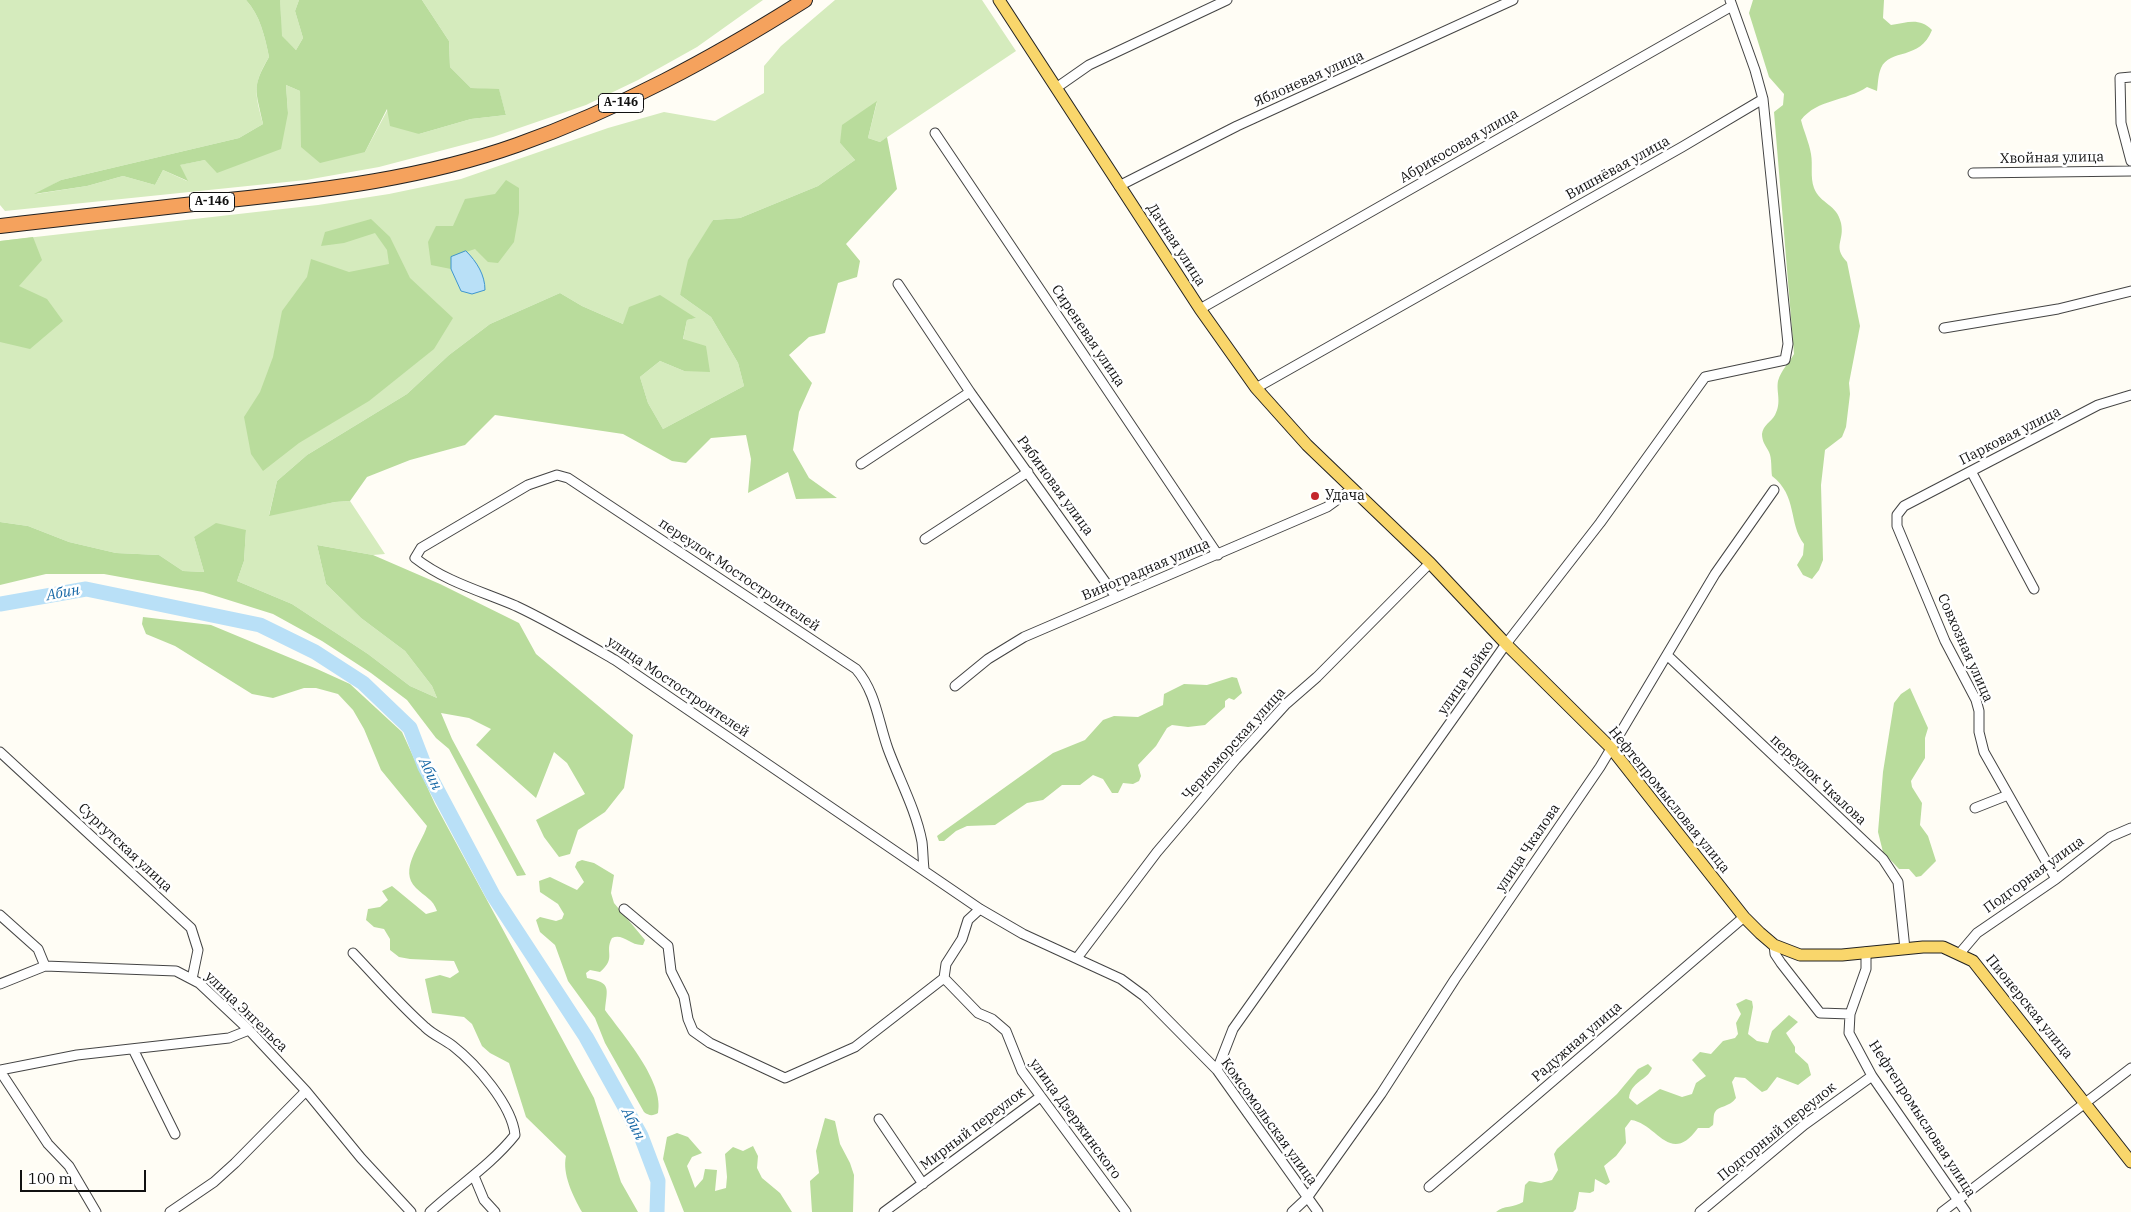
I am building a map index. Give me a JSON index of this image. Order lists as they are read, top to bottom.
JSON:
{
  "streets": {
    "highway": ["А-146"],
    "main road": ["Дачная улица", "Нефтепромысловая улица", "Пионерская улица"],
    "street": [
      "Яблоневая улица",
      "Абрикосовая улица",
      "Хвойная улица",
      "Вишнёвая улица",
      "Сиреневая улица",
      "Парковая улица",
      "Рябиновая улица",
      "Виноградная улица",
      "переулок Мостостроителей",
      "Совхозная улица",
      "улица Бойко",
      "улица Мостостроителей",
      "Черноморская улица",
      "переулок Чкалова",
      "Сургутская улица",
      "улица Чкалова",
      "Подгорная улица",
      "улица Энгельса",
      "Радужная улица",
      "улица Дзержинского",
      "Комсомольская улица",
      "Мирный переулок",
      "Подгорный переулок"
    ]
  },
  "crossings": [
    ["Яблоневая улица", "Дачная улица"],
    ["Абрикосовая улица", "Вишнёвая улица"],
    ["Абрикосовая улица", "Дачная улица"],
    ["Абрикосовая улица", "улица Бойко"],
    ["Вишнёвая улица", "Дачная улица"],
    ["Вишнёвая улица", "улица Бойко"],
    ["Дачная улица", "Виноградная улица"],
    ["Дачная улица", "Нефтепромысловая улица"],
    ["Сиреневая улица", "Виноградная улица"],
    ["Парковая улица", "Совхозная улица"],
    ["Рябиновая улица", "Виноградная улица"],
    ["Виноградная улица", "Нефтепромысловая улица"],
    ["переулок Мостостроителей", "улица Мостостроителей"],
    ["переулок Мостостроителей", "Комсомольская улица"],
    ["Совхозная улица", "Подгорная улица"],
    ["улица Бойко", "Нефтепромысловая улица"],
    ["улица Бойко", "Комсомольская улица"],
    ["улица Мостостроителей", "Комсомольская улица"],
    ["Черноморская улица", "Нефтепромысловая улица"],
    ["Черноморская улица", "Комсомольская улица"],
    ["переулок Чкалова", "улица Чкалова"],
    ["переулок Чкалова", "Пионерская улица"],
    ["Нефтепромысловая улица", "улица Чкалова"],
    ["Нефтепромысловая улица", "Пионерская улица"],
    ["Нефтепромысловая улица", "Радужная улица"],
    ["Нефтепромысловая улица", "Подгорный переулок"],
    ["Сургутская улица", "улица Энгельса"],
    ["улица Чкалова", "Комсомольская улица"],
    ["Подгорная улица", "Пионерская улица"],
    ["улица Дзержинского", "Мирный переулок"]
  ],
  "water": ["Абин"],
  "places": ["Удача"],
  "scale_bar": "100 m"
}
